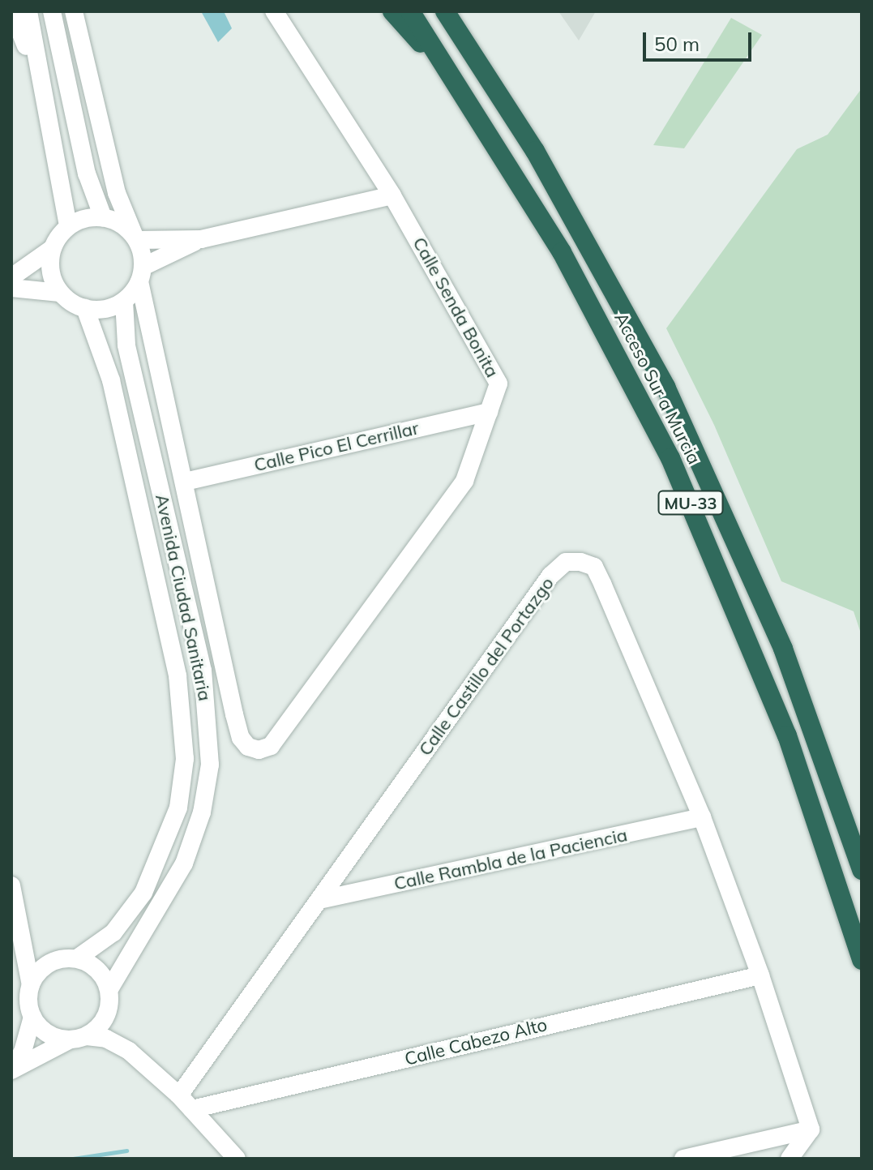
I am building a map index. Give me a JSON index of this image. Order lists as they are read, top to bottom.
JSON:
{
  "streets": {
    "highway": ["Acceso Sur a Murcia", "MU-33"],
    "street": [
      "Calle Senda Bonita",
      "Calle Pico El Cerrillar",
      "Avenida Ciudad Sanitaria",
      "Calle Castillo del Portazgo",
      "Calle Rambla de la Paciencia",
      "Calle Cabezo Alto"
    ]
  },
  "crossings": [
    ["Calle Senda Bonita", "Calle Pico El Cerrillar"],
    ["Calle Castillo del Portazgo", "Calle Rambla de la Paciencia"],
    ["Calle Castillo del Portazgo", "Calle Cabezo Alto"]
  ],
  "scale_bar": "50 m"
}
